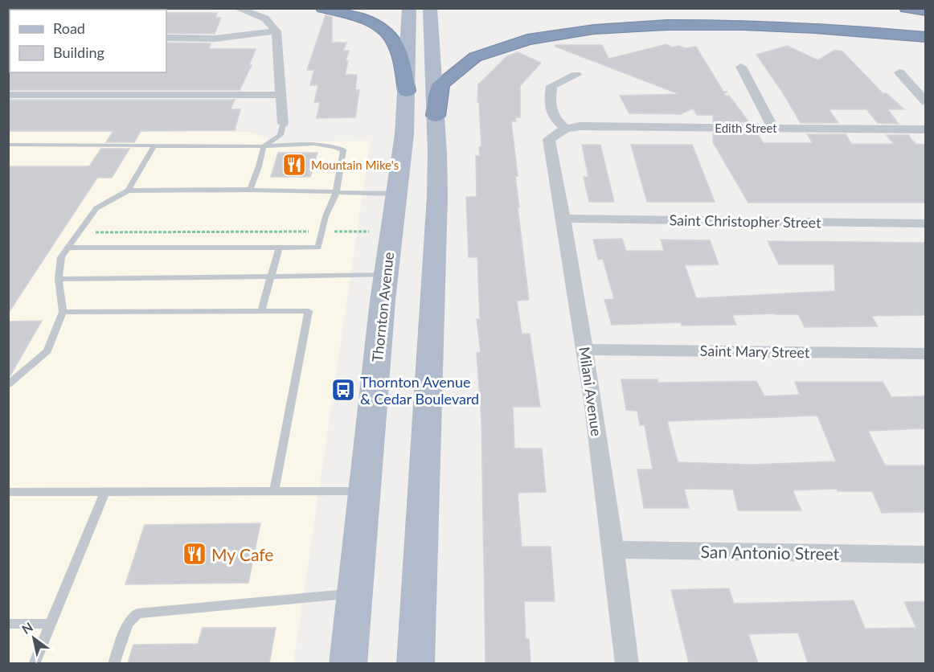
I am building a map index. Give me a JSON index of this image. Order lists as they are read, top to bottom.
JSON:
{
  "streets": {
    "main road": ["Thornton Avenue"],
    "street": [
      "Edith Street",
      "Saint Christopher Street",
      "Saint Mary Street",
      "Milani Avenue",
      "San Antonio Street"
    ]
  },
  "crossings": [
    ["Edith Street", "Milani Avenue"],
    ["Saint Christopher Street", "Milani Avenue"],
    ["Saint Mary Street", "Milani Avenue"],
    ["Milani Avenue", "San Antonio Street"]
  ],
  "places": {
    "restaurant": ["Mountain Mike's", "My Cafe"],
    "bus stop": ["Thornton Avenue & Cedar Boulevard"]
  },
  "legend": ["Road", "Building"],
  "north": "top left"
}
